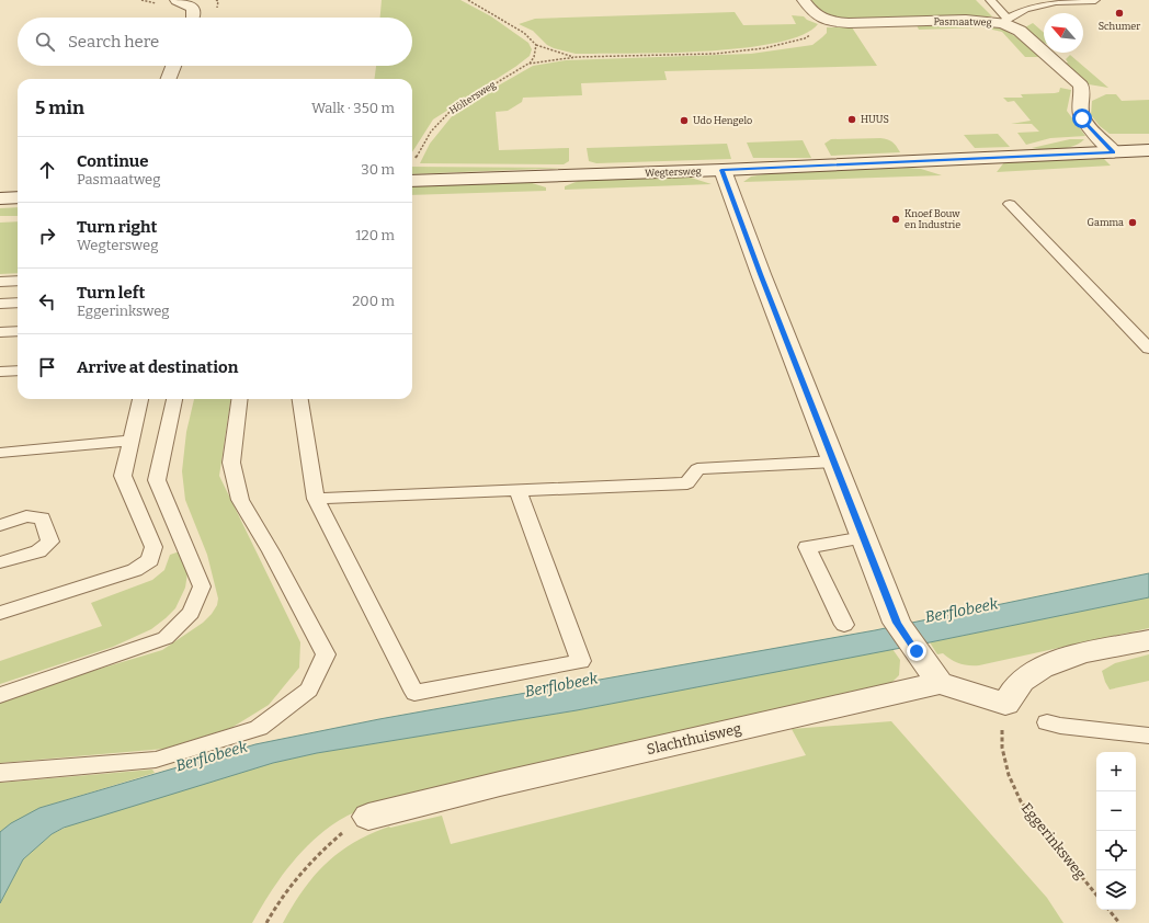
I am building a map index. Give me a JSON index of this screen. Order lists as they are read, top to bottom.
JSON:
{
  "streets": {
    "street": ["Pasmaatweg", "Wegtersweg", "Slachthuisweg"],
    "path": ["Höltersweg", "Eggerinksweg"]
  },
  "crossings": [
    ["Pasmaatweg", "Wegtersweg"]
  ],
  "water": ["Berflobeek"],
  "places": [
    "Schumer",
    "HUUS",
    "Udo Hengelo",
    "Knoef Bouw en Industrie",
    "Gamma"
  ],
  "north": "top left",
  "page": {
    "search": "Search here",
    "heading": ["5 min", "Walk · 350 m"],
    "list": [
      ["Continue", "Pasmaatweg", "30 m"],
      ["Turn right", "Wegtersweg", "120 m"],
      ["Turn left", "Eggerinksweg", "200 m"],
      "Arrive at destination"
    ],
    "map_buttons": ["+", "−"]
  }
}
